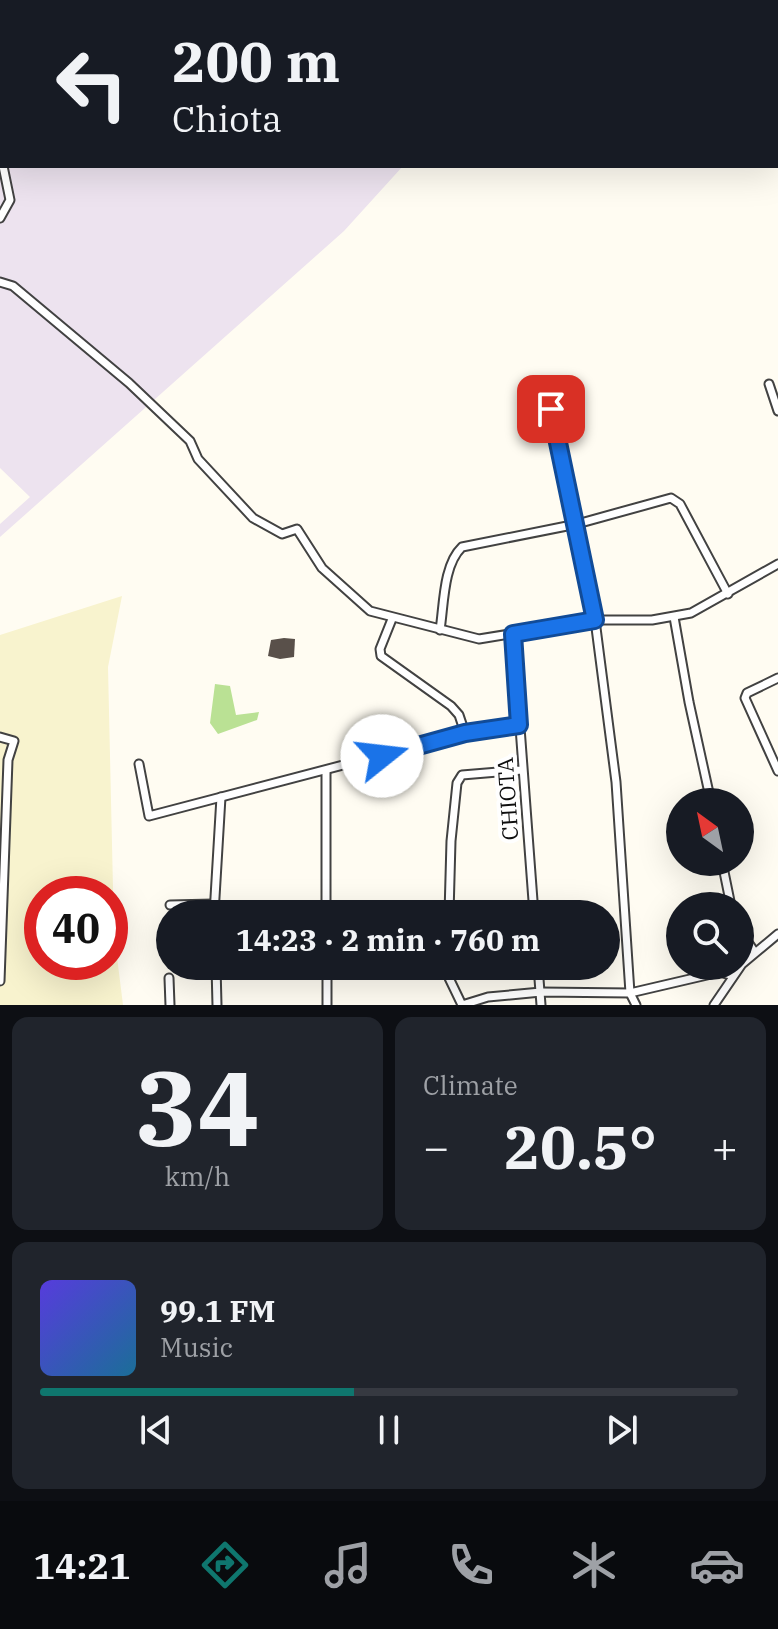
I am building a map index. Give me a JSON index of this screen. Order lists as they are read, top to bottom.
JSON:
{
  "streets": {
    "street": ["CHIOTA"]
  },
  "north": "top left",
  "page": {
    "turn": ["200 m", "Chiota"],
    "limit": "40",
    "trip": "14:23 · 2 min · 760 m",
    "tile": [
      ["34", "km/h"],
      "Climate"
    ],
    "heat": ["−", "20.5°", "+"],
    "song": ["99.1 FM", "Music"],
    "tabs": "14:21"
  }
}
